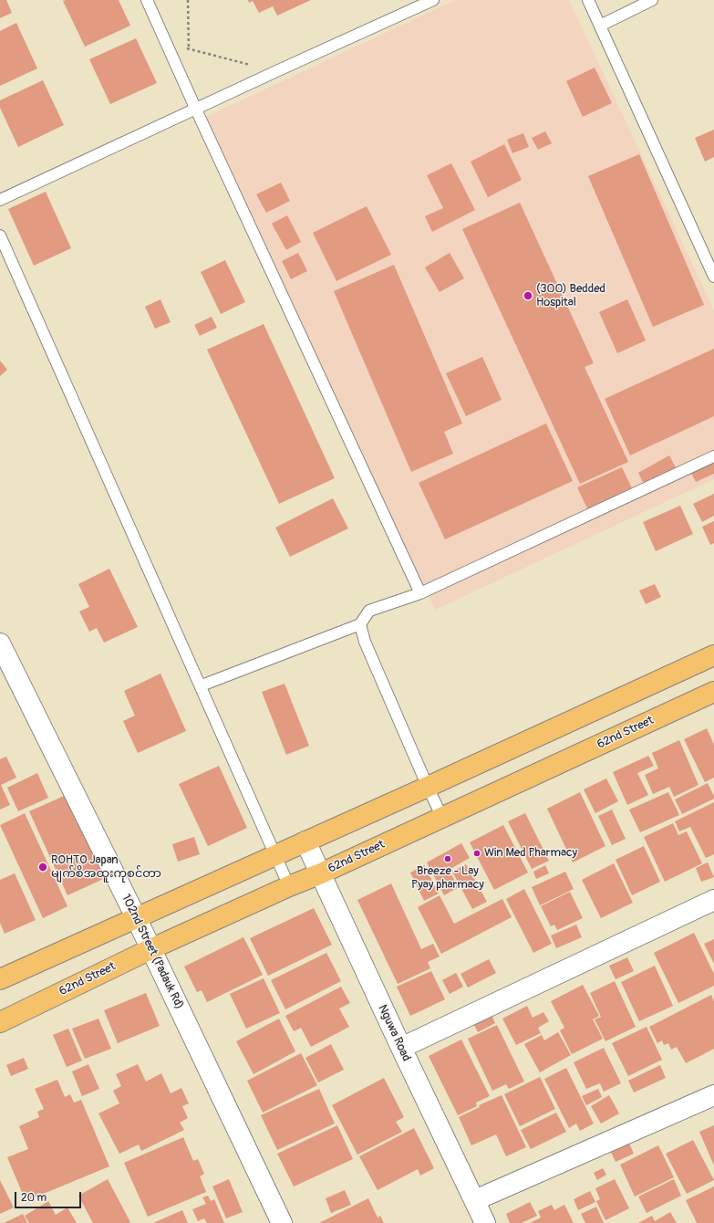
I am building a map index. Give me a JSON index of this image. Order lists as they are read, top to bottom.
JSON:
{
  "streets": {
    "main road": ["62nd Street"],
    "street": ["102nd Street (Padauk Rd)", "Nguwa Road"]
  },
  "crossings": [
    ["62nd Street", "102nd Street (Padauk Rd)"],
    ["62nd Street", "Nguwa Road"]
  ],
  "places": [
    "(300) Bedded Hospital",
    "Win Med Pharmacy",
    "Breeze - Lay Pyay pharmacy",
    "ROHTO Japan မျက်စိအထူးကုစင်တာ"
  ],
  "scale_bar": "20 m"
}
